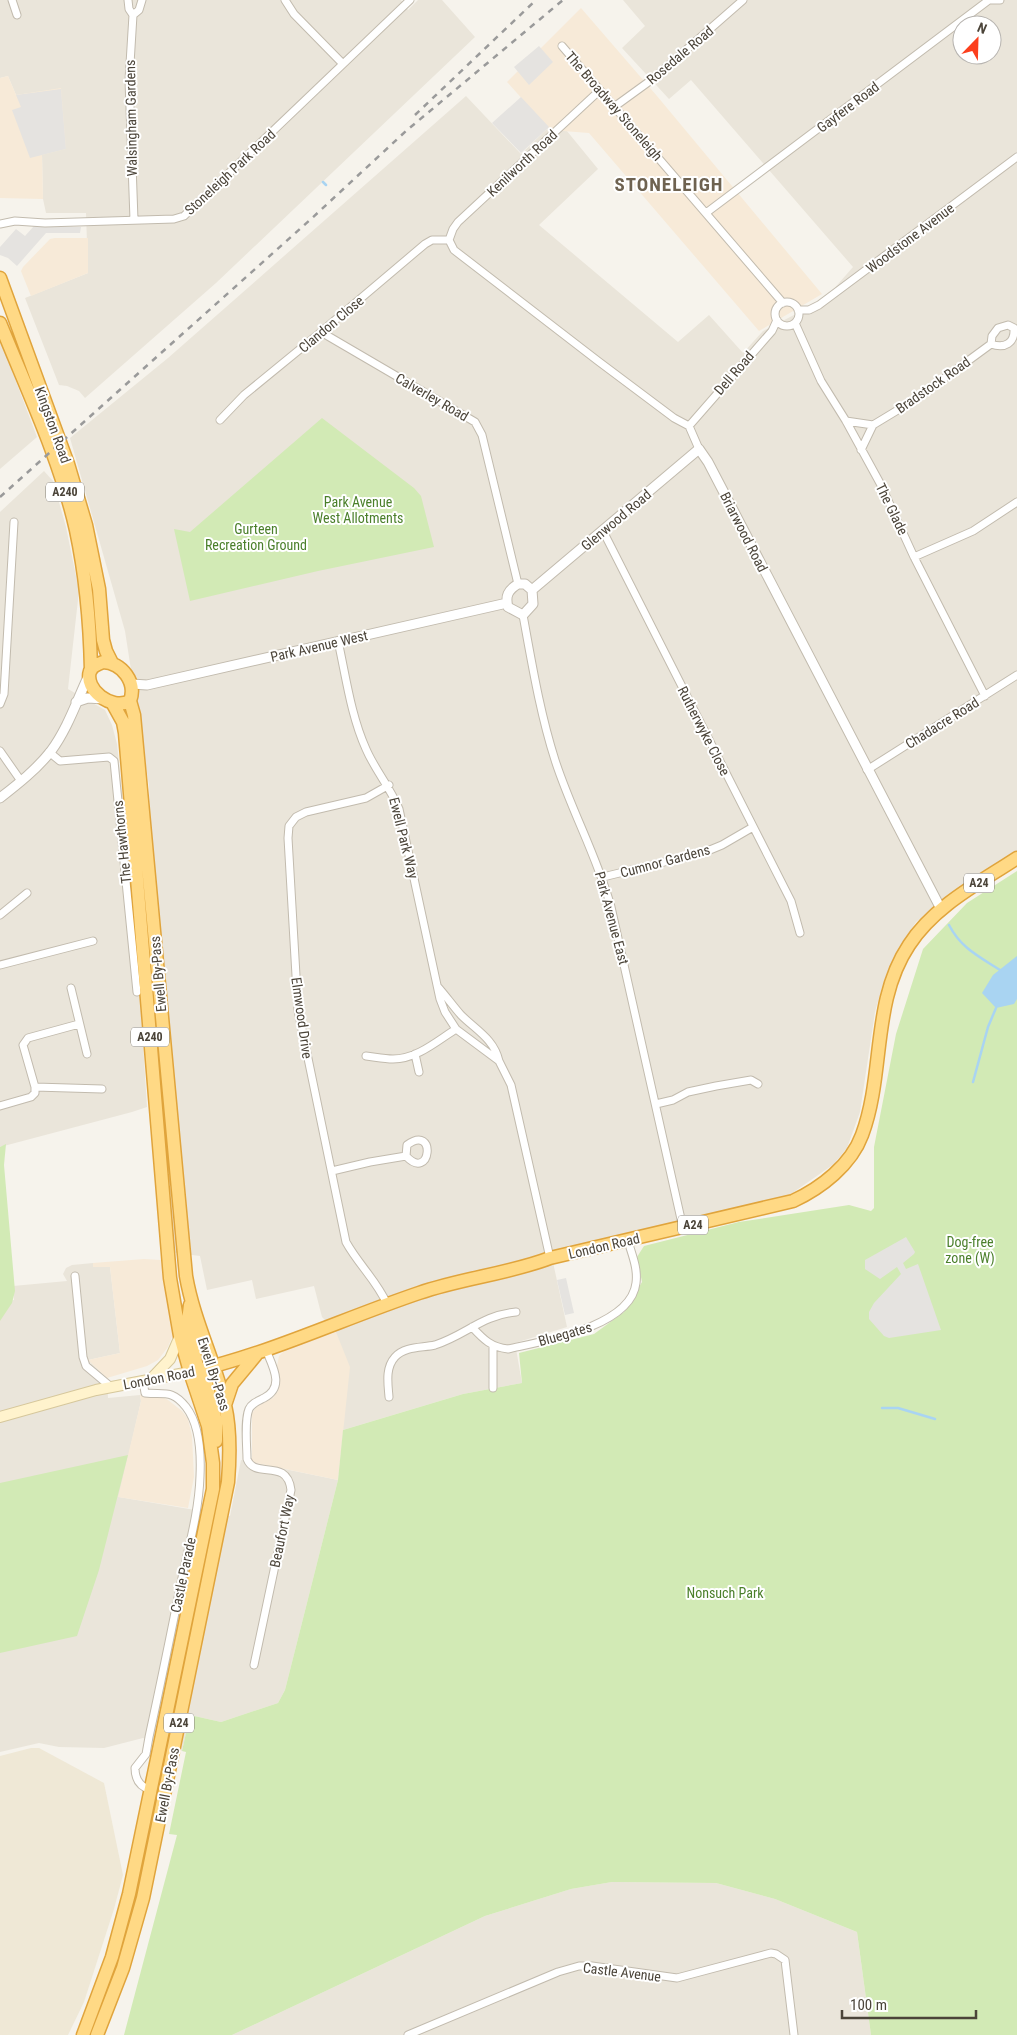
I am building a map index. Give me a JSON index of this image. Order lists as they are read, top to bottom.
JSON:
{
  "streets": {
    "highway": [
      "Kingston Road",
      "A240",
      "A24",
      "Ewell By-Pass",
      "London Road"
    ],
    "street": [
      "Rosedale Road",
      "The Broadway Stoneleigh",
      "Gayfere Road",
      "Walsingham Gardens",
      "Kenilworth Road",
      "Stoneleigh Park Road",
      "Woodstone Avenue",
      "Clandon Close",
      "Dell Road",
      "Bradstock Road",
      "Calverley Road",
      "The Glade",
      "Glenwood Road",
      "Briarwood Road",
      "Park Avenue West",
      "Chadacre Road",
      "Rutherwyke Close",
      "Ewell Park Way",
      "The Hawthorns",
      "Cumnor Gardens",
      "Park Avenue East",
      "Elmwood Drive",
      "Bluegates",
      "Beaufort Way",
      "Castle Parade",
      "Castle Avenue"
    ]
  },
  "crossings": [
    ["Rosedale Road", "The Broadway Stoneleigh"],
    ["The Broadway Stoneleigh", "Gayfere Road"],
    ["The Broadway Stoneleigh", "Kenilworth Road"],
    ["The Broadway Stoneleigh", "Woodstone Avenue"],
    ["The Broadway Stoneleigh", "Dell Road"],
    ["The Broadway Stoneleigh", "The Glade"],
    ["Walsingham Gardens", "Stoneleigh Park Road"],
    ["Kenilworth Road", "Clandon Close"],
    ["Woodstone Avenue", "Dell Road"],
    ["Woodstone Avenue", "The Glade"],
    ["Clandon Close", "Calverley Road"],
    ["Dell Road", "The Glade"],
    ["Dell Road", "Briarwood Road"],
    ["Calverley Road", "Glenwood Road"],
    ["Calverley Road", "Park Avenue West"],
    ["Calverley Road", "Park Avenue East"],
    ["Kingston Road", "Park Avenue West"],
    ["Kingston Road", "The Hawthorns"],
    ["Kingston Road", "Ewell By-Pass"],
    ["The Glade", "Chadacre Road"],
    ["Glenwood Road", "Briarwood Road"],
    ["Glenwood Road", "Park Avenue West"],
    ["Glenwood Road", "Rutherwyke Close"],
    ["Glenwood Road", "Park Avenue East"],
    ["Briarwood Road", "Chadacre Road"],
    ["Briarwood Road", "London Road"],
    ["Park Avenue West", "Ewell Park Way"],
    ["Park Avenue West", "Park Avenue East"],
    ["Park Avenue West", "Ewell By-Pass"],
    ["Rutherwyke Close", "Cumnor Gardens"],
    ["Ewell Park Way", "Elmwood Drive"],
    ["Ewell Park Way", "London Road"],
    ["Cumnor Gardens", "Park Avenue East"],
    ["Park Avenue East", "London Road"],
    ["Ewell By-Pass", "London Road"],
    ["Ewell By-Pass", "Castle Parade"],
    ["Elmwood Drive", "London Road"],
    ["London Road", "Bluegates"],
    ["London Road", "Beaufort Way"],
    ["London Road", "Castle Parade"]
  ],
  "districts": ["STONELEIGH"],
  "parks": [
    "Park Avenue West Allotments",
    "Gurteen Recreation Ground",
    "Dog-free zone (W)",
    "Nonsuch Park"
  ],
  "scale_bar": "100 m",
  "north": "top right"
}
